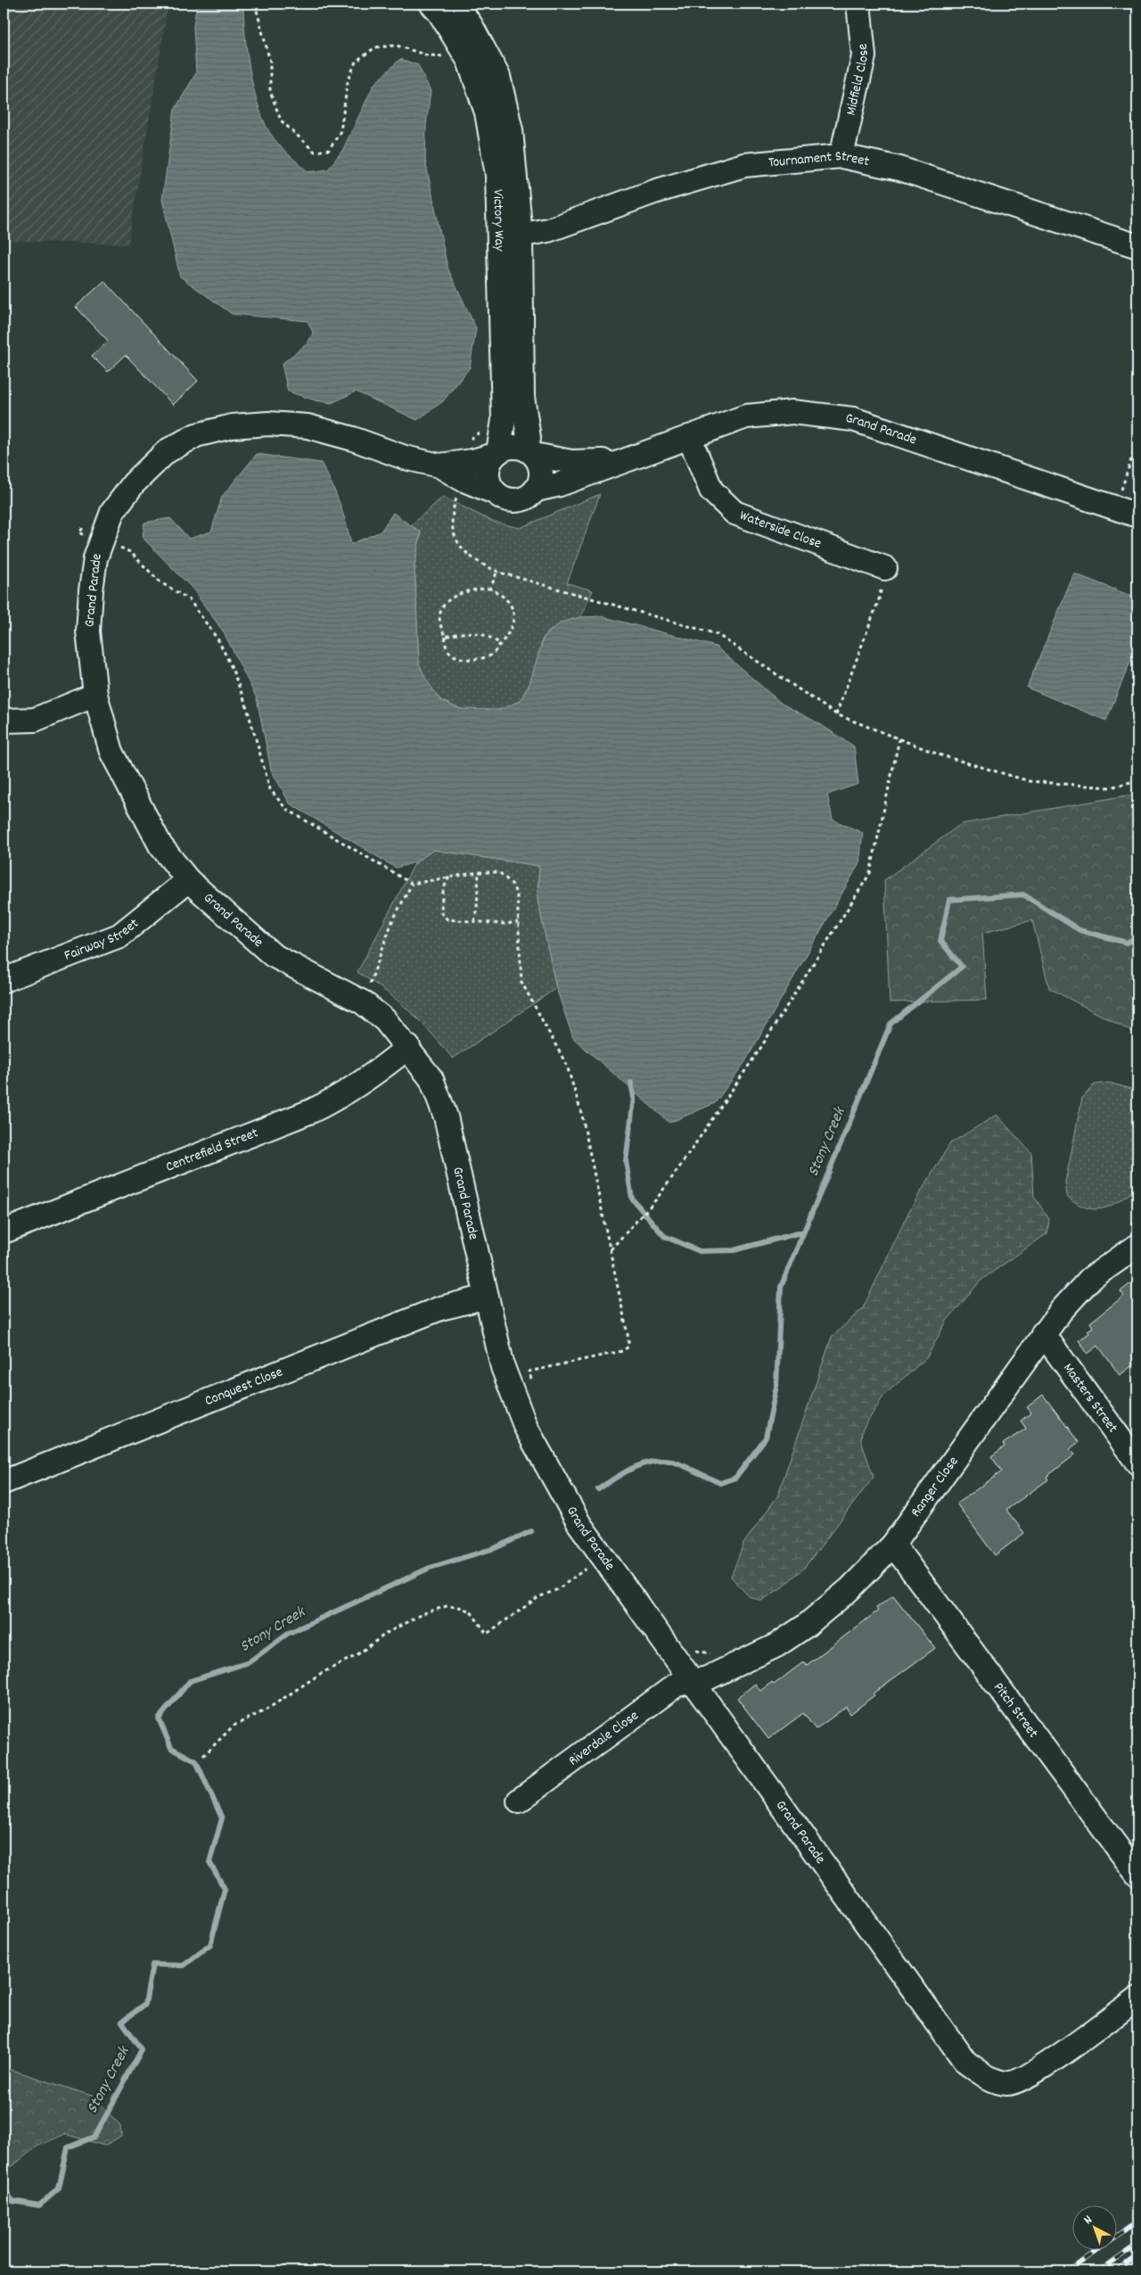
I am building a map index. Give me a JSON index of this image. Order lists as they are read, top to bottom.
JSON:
{
  "streets": {
    "street": [
      "Midfield Close",
      "Tournament Street",
      "Victory Way",
      "Grand Parade",
      "Waterside Close",
      "Fairway Street",
      "Centrefield Street",
      "Conquest Close",
      "Masters Street",
      "Ranger Close",
      "Pitch Street",
      "Riverdale Close"
    ]
  },
  "crossings": [
    ["Midfield Close", "Tournament Street"],
    ["Tournament Street", "Victory Way"],
    ["Victory Way", "Grand Parade"],
    ["Grand Parade", "Waterside Close"],
    ["Grand Parade", "Fairway Street"],
    ["Grand Parade", "Centrefield Street"],
    ["Grand Parade", "Conquest Close"],
    ["Grand Parade", "Ranger Close"],
    ["Grand Parade", "Riverdale Close"],
    ["Masters Street", "Ranger Close"],
    ["Ranger Close", "Pitch Street"],
    ["Ranger Close", "Riverdale Close"]
  ],
  "water": ["Stony Creek"],
  "north": "top left"
}
